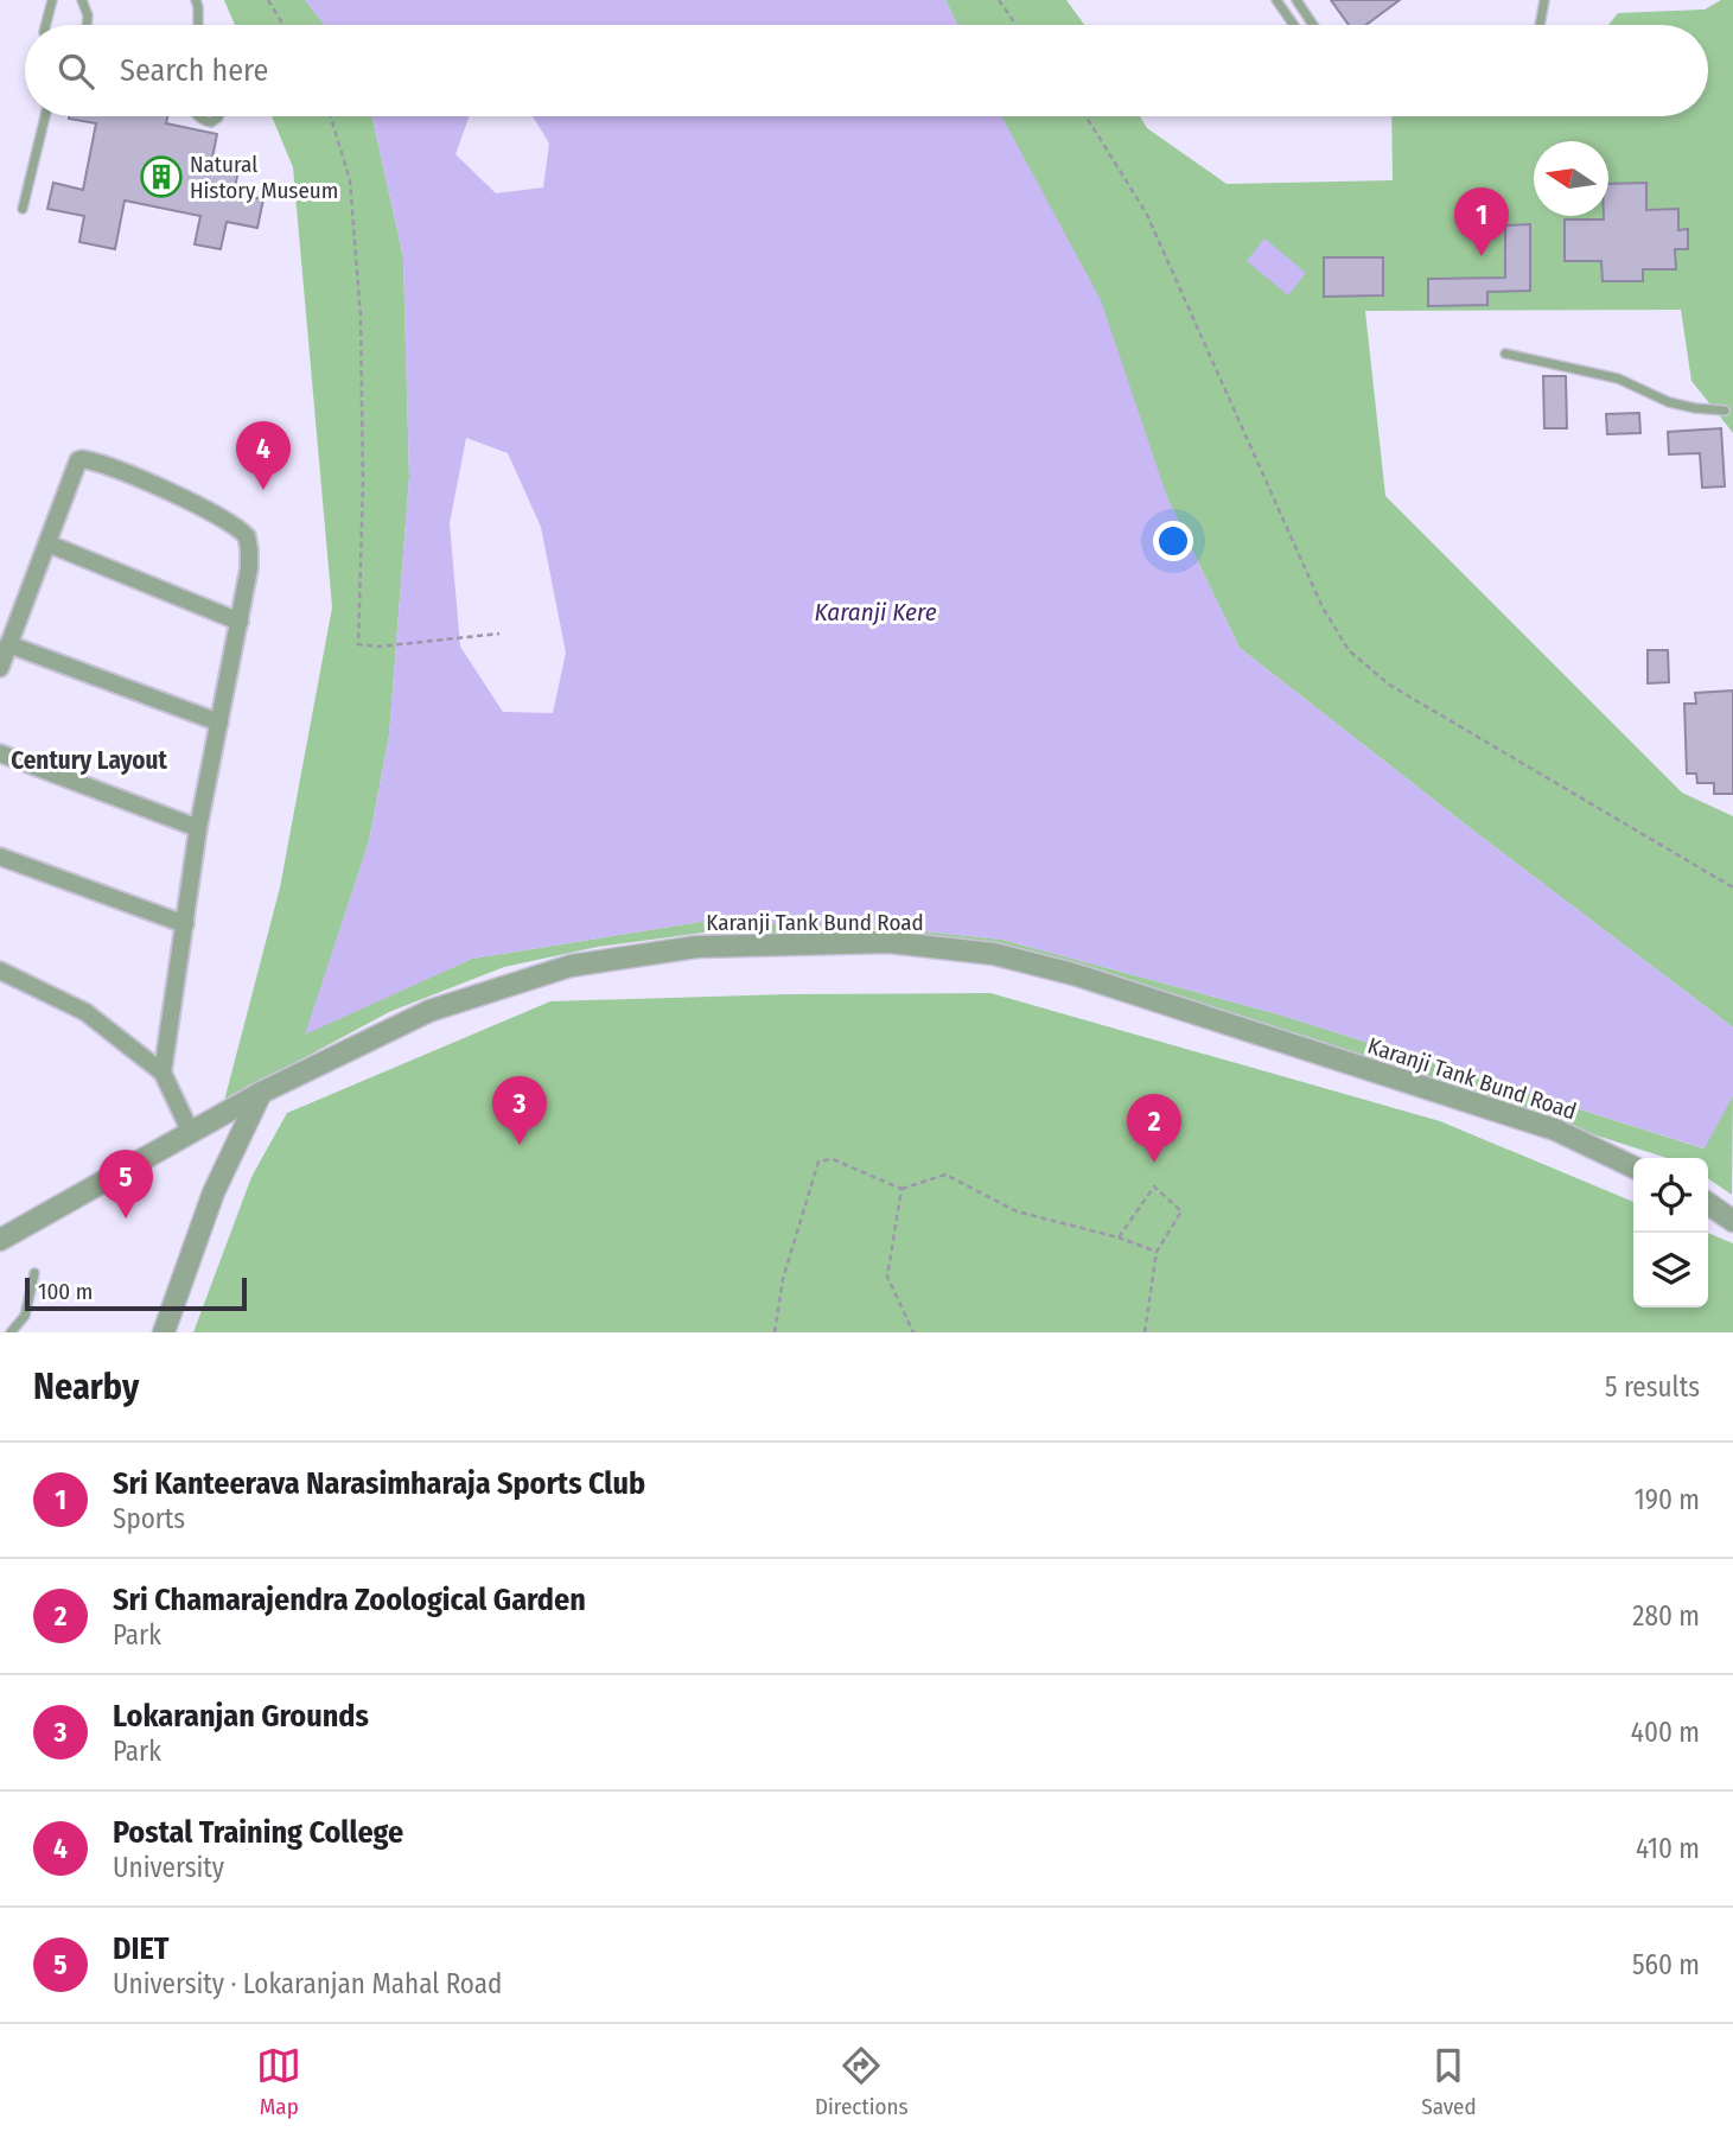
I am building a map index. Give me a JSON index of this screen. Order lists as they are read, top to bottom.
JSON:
{
  "streets": {
    "street": ["Karanji Tank Bund Road"]
  },
  "districts": ["Century Layout"],
  "water": ["Karanji Kere"],
  "places": {
    "building": ["Natural History Museum"]
  },
  "scale_bar": "100 m",
  "north": "left",
  "page": {
    "search": "Search here",
    "pins": [
      "1",
      "4",
      "3",
      "2",
      "5"
    ],
    "scale": "100 m",
    "heading": ["Nearby", "5 results"],
    "list": [
      {
        "mark": "1",
        "name": "Sri Kanteerava Narasimharaja Sports Club",
        "note": "Sports",
        "value": "190 m"
      },
      {
        "mark": "2",
        "name": "Sri Chamarajendra Zoological Garden",
        "note": "Park",
        "value": "280 m"
      },
      {
        "mark": "3",
        "name": "Lokaranjan Grounds",
        "note": "Park",
        "value": "400 m"
      },
      {
        "mark": "4",
        "name": "Postal Training College",
        "note": "University",
        "value": "410 m"
      },
      {
        "mark": "5",
        "name": "DIET",
        "note": "University · Lokaranjan Mahal Road",
        "value": "560 m"
      }
    ],
    "nav": ["Map", "Directions", "Saved"]
  }
}
